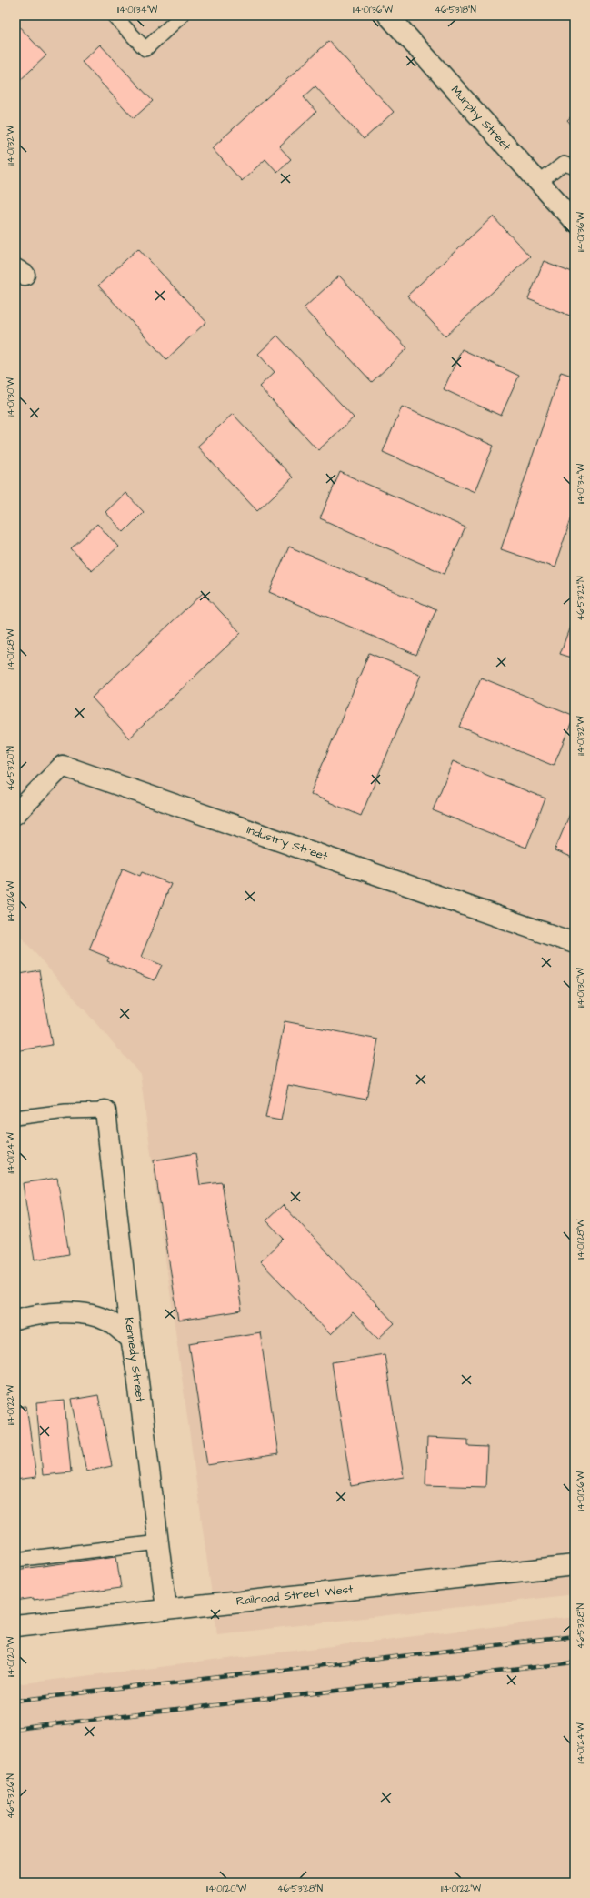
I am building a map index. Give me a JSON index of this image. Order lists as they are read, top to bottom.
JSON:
{
  "streets": {
    "street": [
      "Murphy Street",
      "Industry Street",
      "Kennedy Street",
      "Railroad Street West"
    ]
  },
  "crossings": [
    ["Kennedy Street", "Railroad Street West"]
  ],
  "coordinates": [
    "114°01'34\"W",
    "114°01'36\"W",
    "46°53'18\"N",
    "114°01'32\"W",
    "114°01'30\"W",
    "46°53'22\"N",
    "114°01'28\"W",
    "46°53'20\"N",
    "114°01'26\"W",
    "114°01'24\"W",
    "114°01'22\"W",
    "46°53'28\"N",
    "114°01'20\"W",
    "46°53'26\"N"
  ]
}
